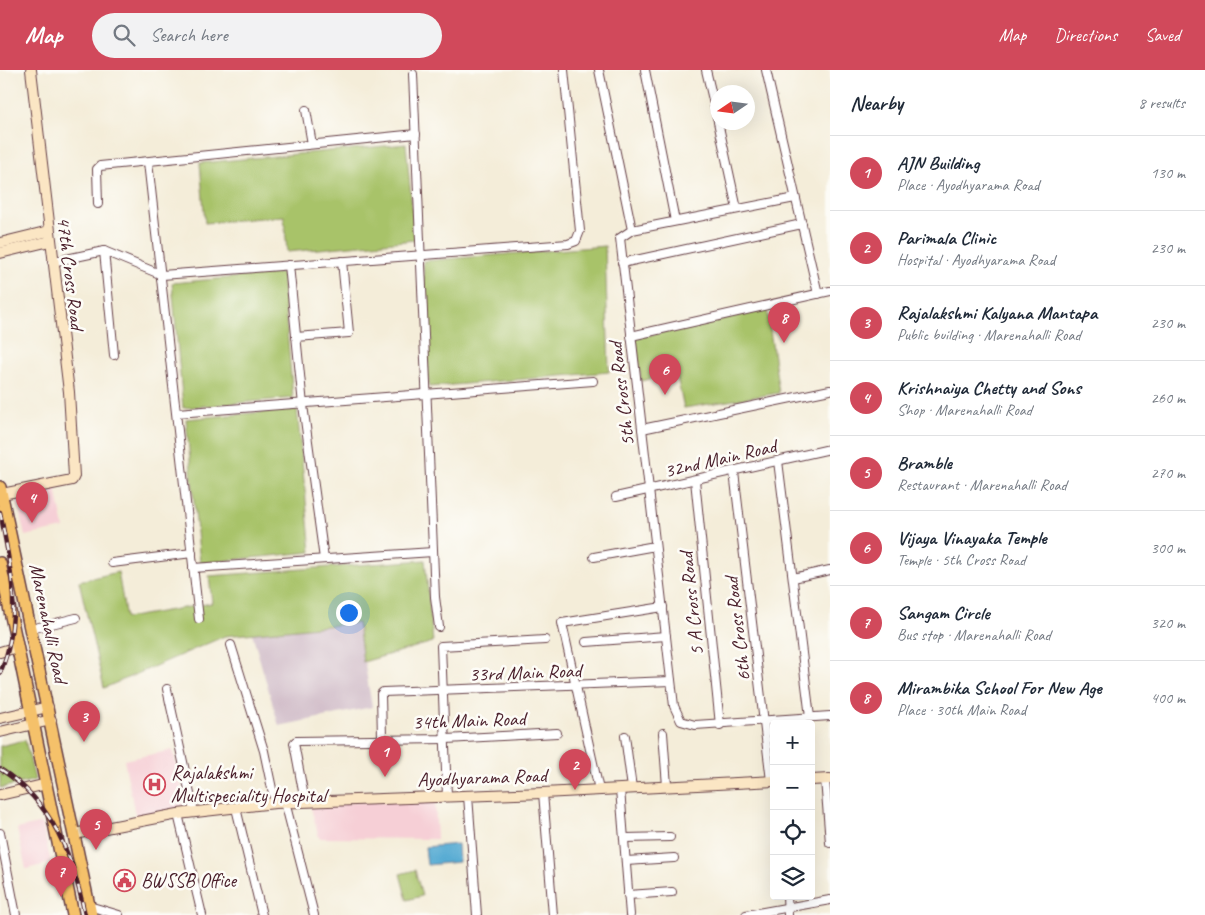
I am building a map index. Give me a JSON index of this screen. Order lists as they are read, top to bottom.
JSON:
{
  "streets": {
    "main road": ["Marenahalli Road"],
    "street": [
      "47th Cross Road",
      "5th Cross Road",
      "32nd Main Road",
      "5 A Cross Road",
      "6th Cross Road",
      "33rd Main Road",
      "34th Main Road",
      "Ayodhyarama Road"
    ]
  },
  "crossings": [
    ["47th Cross Road", "Marenahalli Road"],
    ["5th Cross Road", "32nd Main Road"],
    ["5th Cross Road", "5 A Cross Road"],
    ["5th Cross Road", "33rd Main Road"],
    ["32nd Main Road", "5 A Cross Road"],
    ["32nd Main Road", "6th Cross Road"],
    ["Marenahalli Road", "Ayodhyarama Road"],
    ["33rd Main Road", "34th Main Road"],
    ["34th Main Road", "Ayodhyarama Road"]
  ],
  "places": {
    "hospital": ["Rajalakshmi Multispeciality Hospital"],
    "public building": ["BWSSB Office"]
  },
  "north": "left",
  "page": {
    "header": "Map",
    "search": "Search here",
    "nav": ["Map", "Directions", "Saved"],
    "heading": ["Nearby", "8 results"],
    "list": [
      {
        "mark": "1",
        "name": "AJN Building",
        "note": "Place · Ayodhyarama Road",
        "value": "130 m"
      },
      {
        "mark": "2",
        "name": "Parimala Clinic",
        "note": "Hospital · Ayodhyarama Road",
        "value": "230 m"
      },
      {
        "mark": "3",
        "name": "Rajalakshmi Kalyana Mantapa",
        "note": "Public building · Marenahalli Road",
        "value": "230 m"
      },
      {
        "mark": "4",
        "name": "Krishnaiya Chetty and Sons",
        "note": "Shop · Marenahalli Road",
        "value": "260 m"
      },
      {
        "mark": "5",
        "name": "Bramble",
        "note": "Restaurant · Marenahalli Road",
        "value": "270 m"
      },
      {
        "mark": "6",
        "name": "Vijaya Vinayaka Temple",
        "note": "Temple · 5th Cross Road",
        "value": "300 m"
      },
      {
        "mark": "7",
        "name": "Sangam Circle",
        "note": "Bus stop · Marenahalli Road",
        "value": "320 m"
      },
      {
        "mark": "8",
        "name": "Mirambika School For New Age",
        "note": "Place · 30th Main Road",
        "value": "400 m"
      }
    ],
    "pins": [
      "8",
      "6",
      "4",
      "3",
      "1",
      "2",
      "5",
      "7"
    ],
    "map_buttons": ["+", "−"]
  }
}
